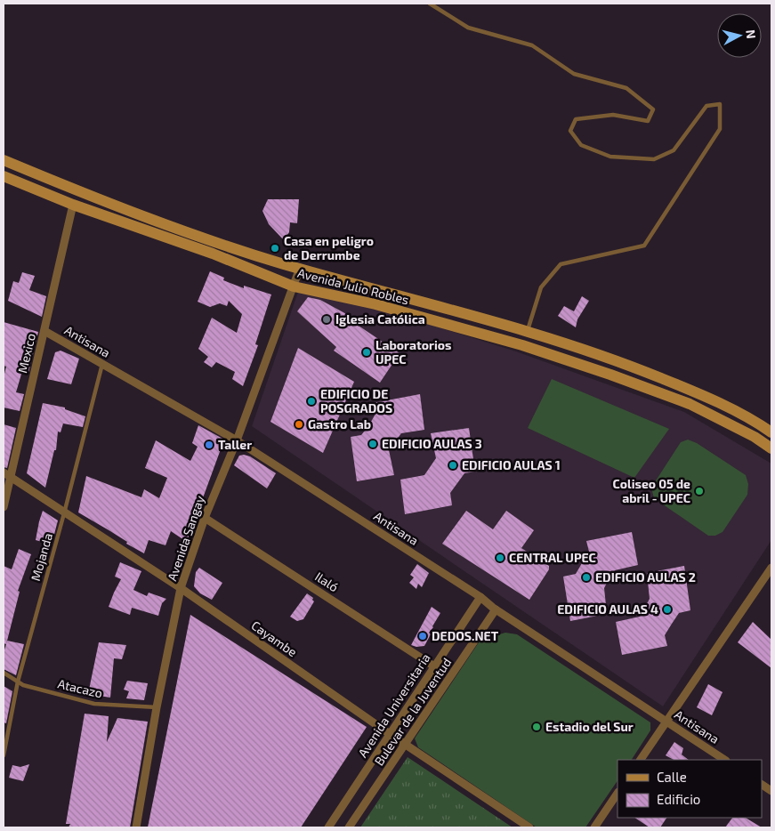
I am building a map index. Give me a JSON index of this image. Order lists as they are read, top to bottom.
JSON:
{
  "streets": {
    "main road": ["Avenida Julio Robles"],
    "street": [
      "Antisana",
      "Mexico",
      "Avenida Sangay",
      "Ilaló",
      "Cayambe",
      "Avenida Universitaria",
      "Bulevar de la Juventud"
    ],
    "lane": ["Mojanda", "Atacazo"]
  },
  "crossings": [
    ["Avenida Julio Robles", "Mexico"],
    ["Avenida Julio Robles", "Avenida Sangay"],
    ["Antisana", "Mexico"],
    ["Antisana", "Avenida Sangay"],
    ["Antisana", "Mojanda"],
    ["Antisana", "Avenida Universitaria"],
    ["Antisana", "Bulevar de la Juventud"],
    ["Mexico", "Cayambe"],
    ["Avenida Sangay", "Ilaló"],
    ["Avenida Sangay", "Cayambe"],
    ["Avenida Sangay", "Atacazo"],
    ["Mojanda", "Cayambe"],
    ["Mojanda", "Atacazo"],
    ["Ilaló", "Avenida Universitaria"],
    ["Cayambe", "Avenida Universitaria"],
    ["Cayambe", "Bulevar de la Juventud"]
  ],
  "places": [
    "Casa en peligro de Derrumbe",
    "Iglesia Católica",
    "Laboratorios UPEC",
    "EDIFICIO DE POSGRADOS",
    "Gastro Lab",
    "EDIFICIO AULAS 3",
    "Taller",
    "EDIFICIO AULAS 1",
    "Coliseo 05 de abril - UPEC",
    "CENTRAL UPEC",
    "EDIFICIO AULAS 2",
    "EDIFICIO AULAS 4",
    "DEDOS.NET",
    "Estadio del Sur"
  ],
  "legend": ["Calle", "Edificio"],
  "north": "right"
}
